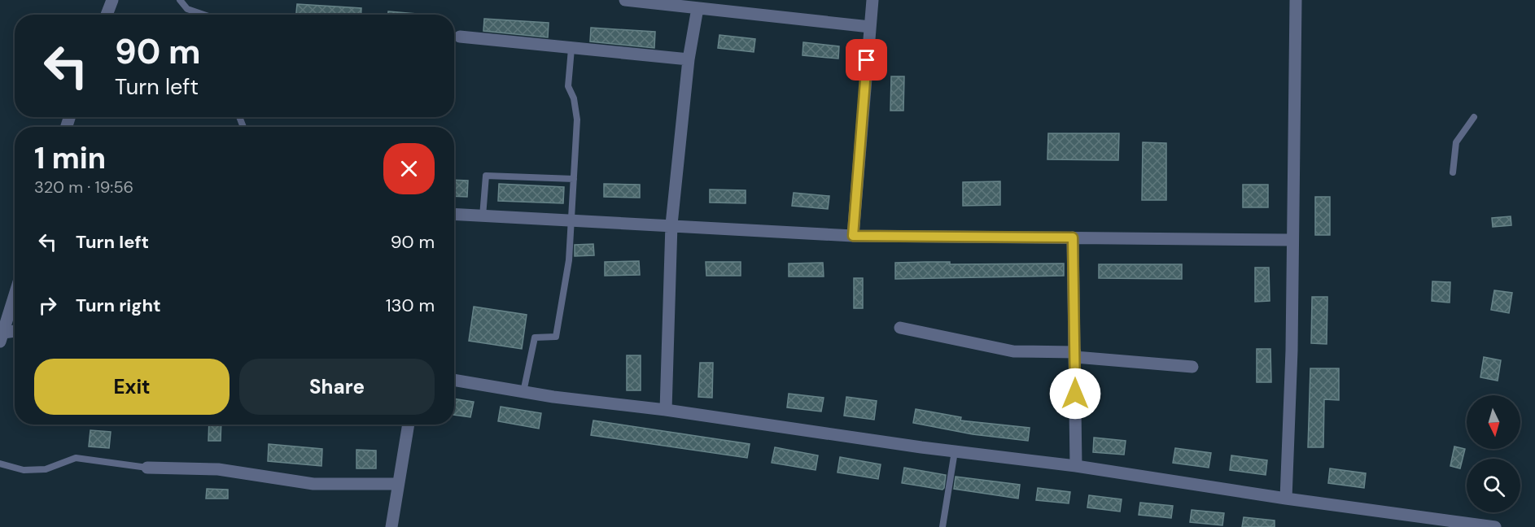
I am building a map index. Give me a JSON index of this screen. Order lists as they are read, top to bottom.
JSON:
{
  "north": "bottom",
  "page": {
    "turn": ["90 m", "Turn left"],
    "heading": ["1 min", "320 m · 19:56"],
    "list": [
      {
        "name": "Turn left",
        "value": "90 m"
      },
      {
        "name": "Turn right",
        "value": "130 m"
      }
    ],
    "buttons": ["Exit", "Share"]
  }
}
